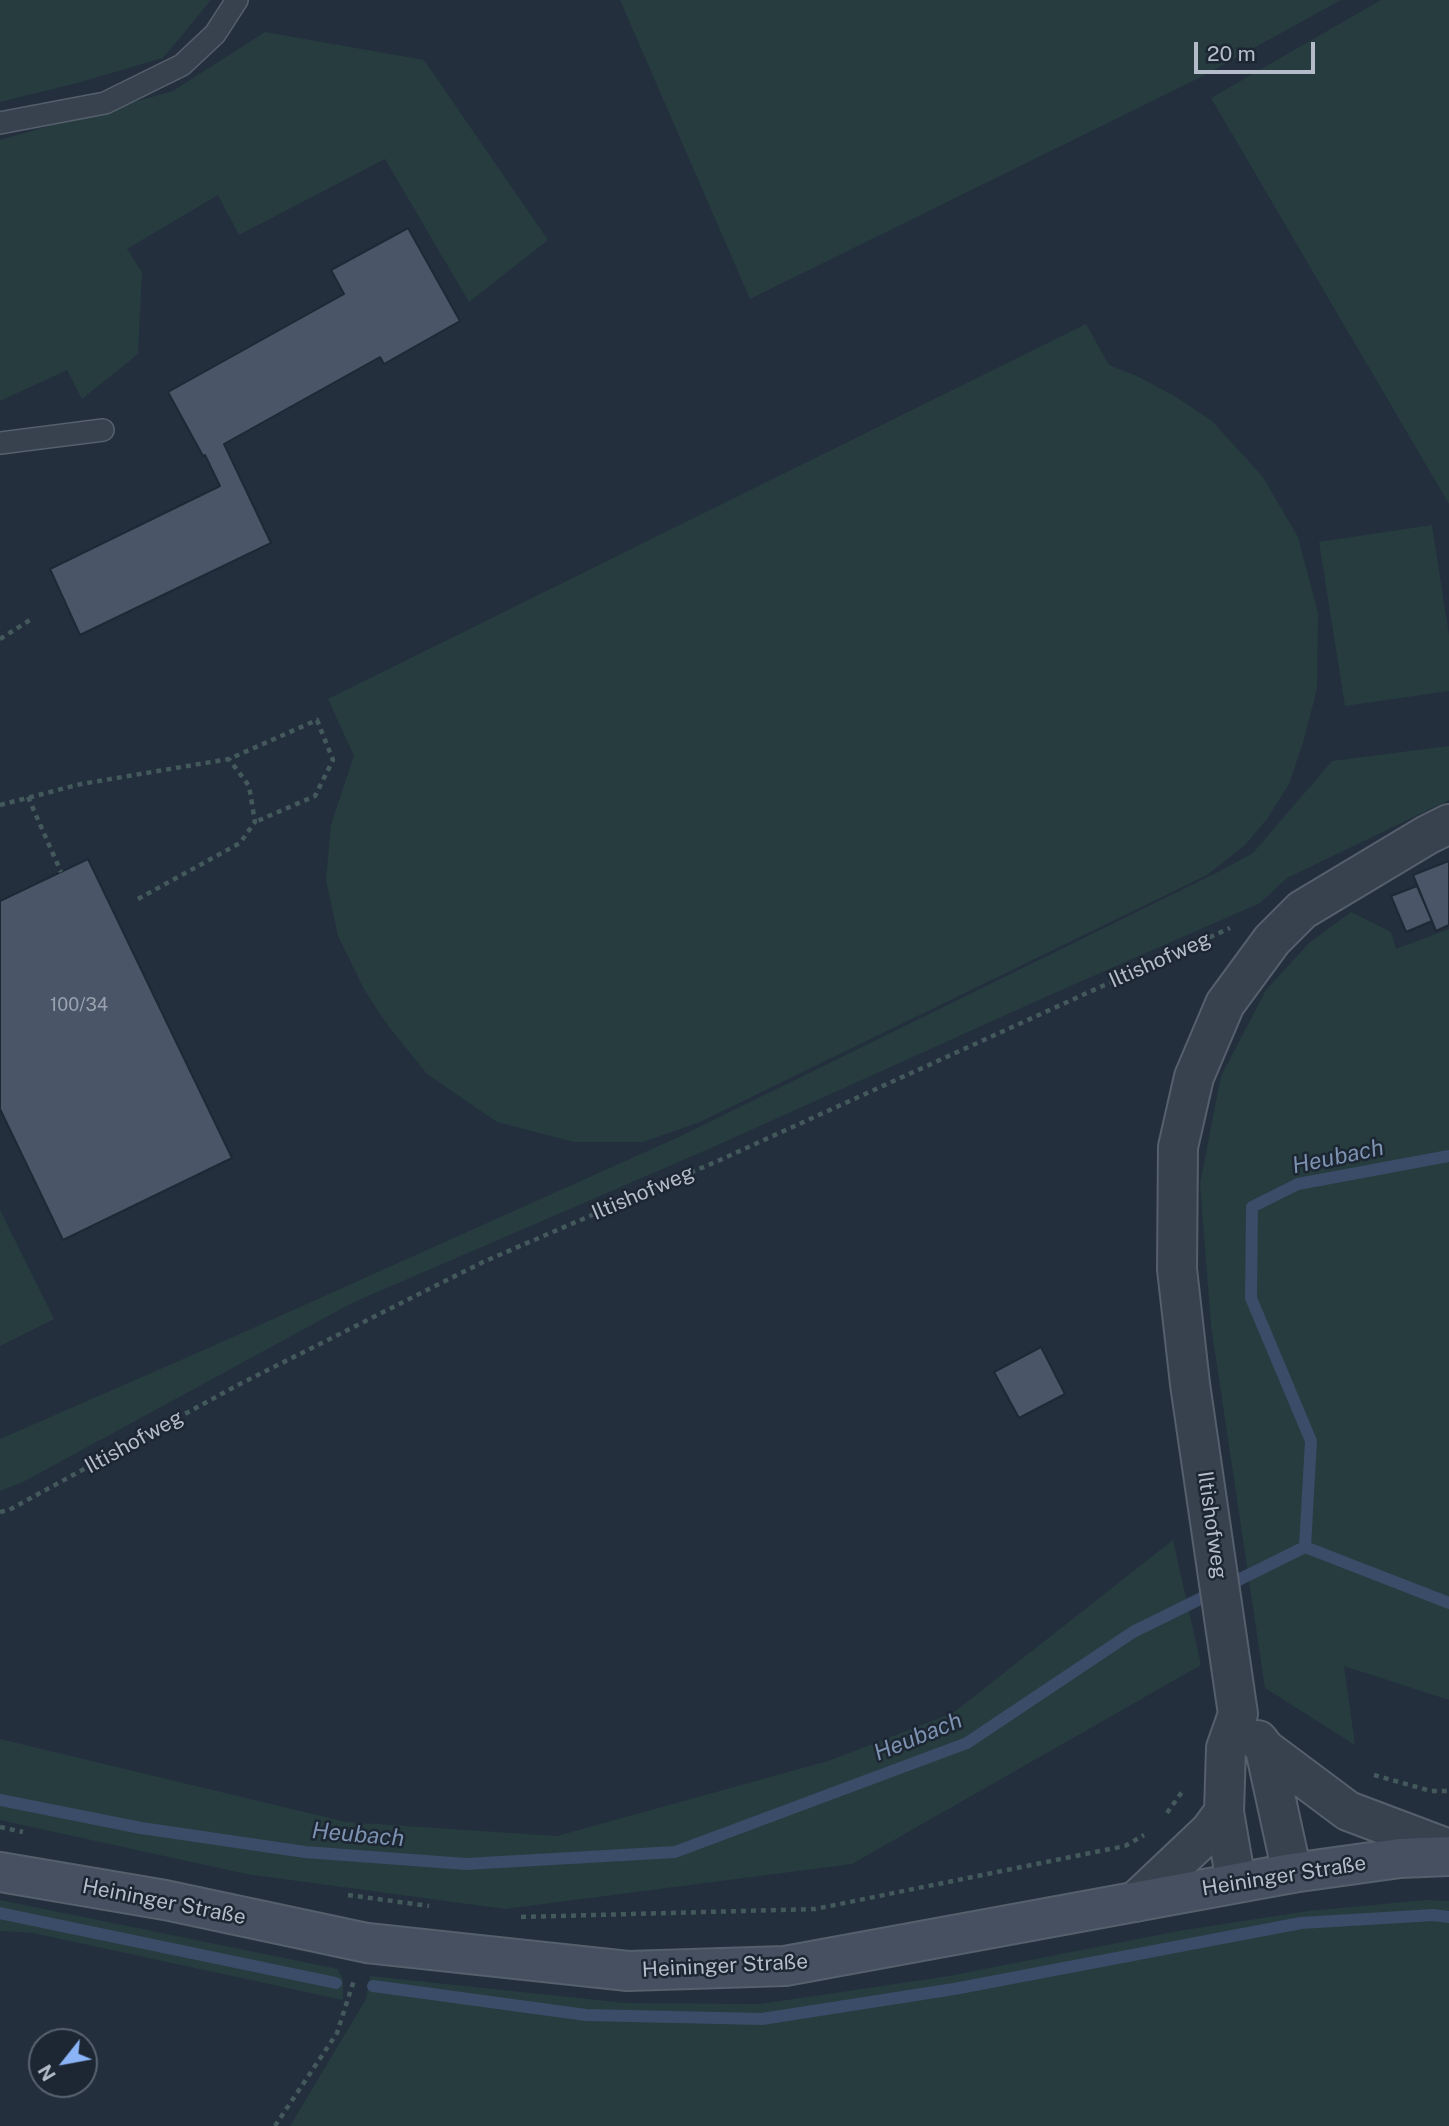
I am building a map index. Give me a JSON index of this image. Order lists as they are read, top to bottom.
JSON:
{
  "streets": {
    "main road": ["Heininger Straße"],
    "street": ["Iltishofweg"]
  },
  "crossings": [
    ["Iltishofweg", "Heininger Straße"]
  ],
  "water": ["Heubach"],
  "house_numbers": ["100/34"],
  "scale_bar": "20 m",
  "north": "bottom left"
}
